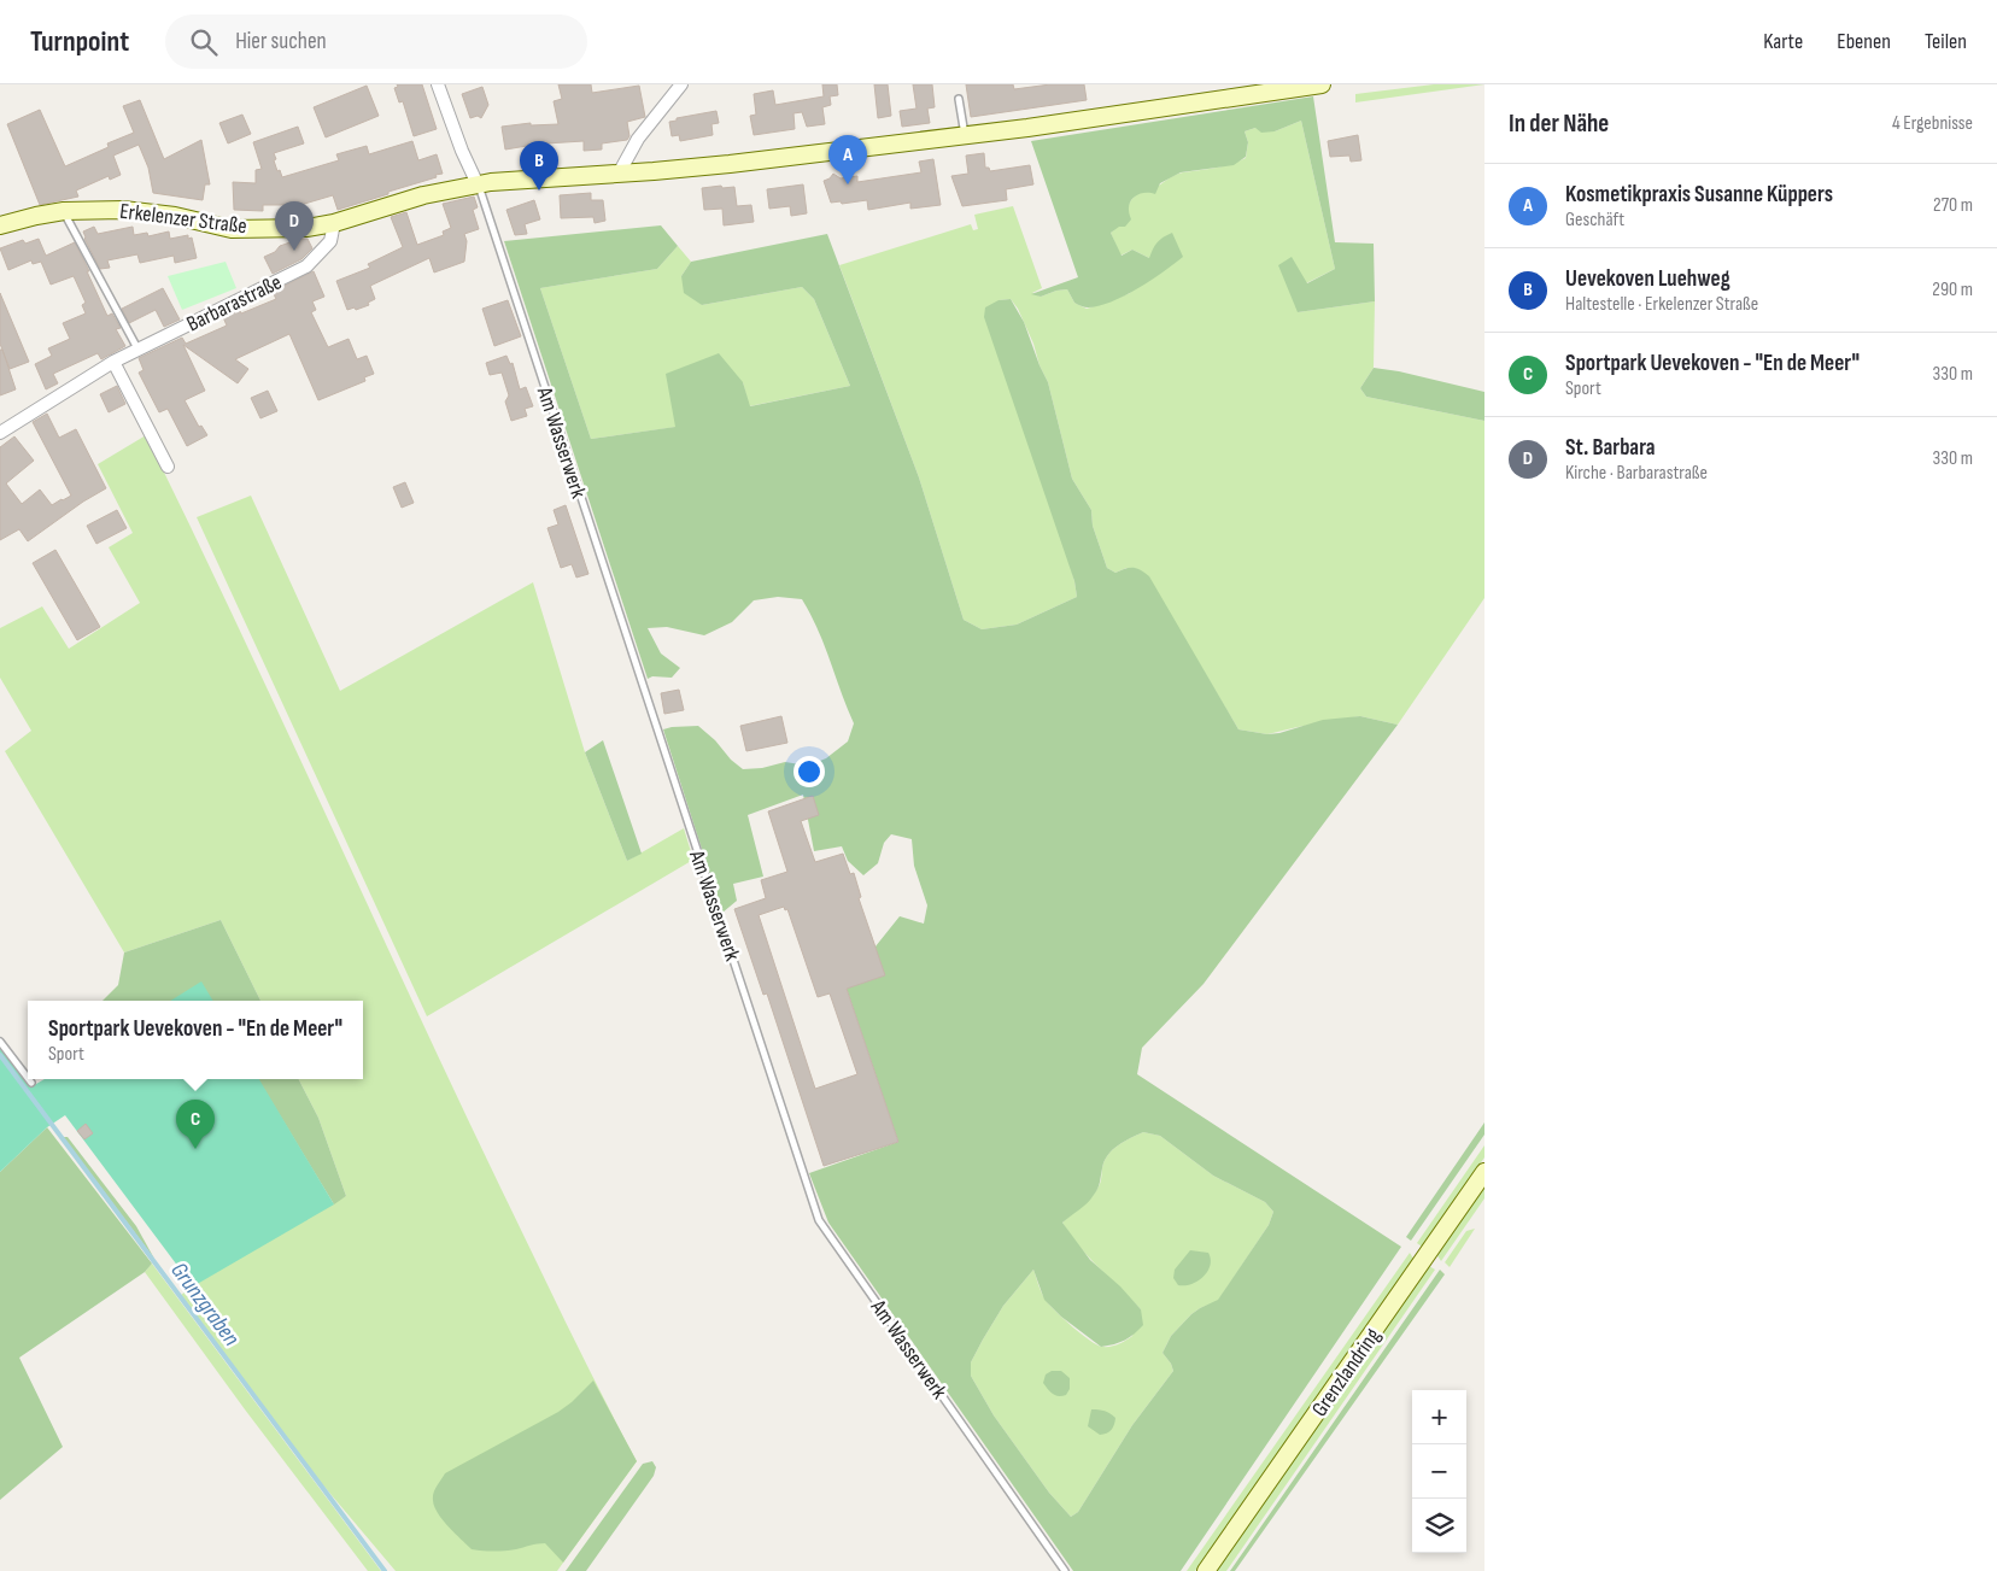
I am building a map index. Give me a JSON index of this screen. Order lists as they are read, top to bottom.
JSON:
{
  "streets": {
    "main road": ["Erkelenzer Straße", "Grenzlandring"],
    "street": ["Barbarastraße"],
    "lane": ["Am Wasserwerk"]
  },
  "crossings": [
    ["Erkelenzer Straße", "Barbarastraße"],
    ["Erkelenzer Straße", "Am Wasserwerk"]
  ],
  "water": ["Grunzgraben"],
  "page": {
    "header": "Turnpoint",
    "search": "Hier suchen",
    "nav": ["Karte", "Ebenen", "Teilen"],
    "heading": ["In der Nähe", "4 Ergebnisse"],
    "pins": [
      "A",
      "B",
      "D",
      "C"
    ],
    "list": [
      {
        "mark": "A",
        "name": "Kosmetikpraxis Susanne Küppers",
        "note": "Geschäft",
        "value": "270 m"
      },
      {
        "mark": "B",
        "name": "Uevekoven Luehweg",
        "note": "Haltestelle · Erkelenzer Straße",
        "value": "290 m"
      },
      {
        "mark": "C",
        "name": "Sportpark Uevekoven - \"En de Meer\"",
        "note": "Sport",
        "value": "330 m"
      },
      {
        "mark": "D",
        "name": "St. Barbara",
        "note": "Kirche · Barbarastraße",
        "value": "330 m"
      }
    ],
    "popup": ["Sportpark Uevekoven - \"En de Meer\"", "Sport"],
    "map_buttons": ["+", "−"]
  }
}
